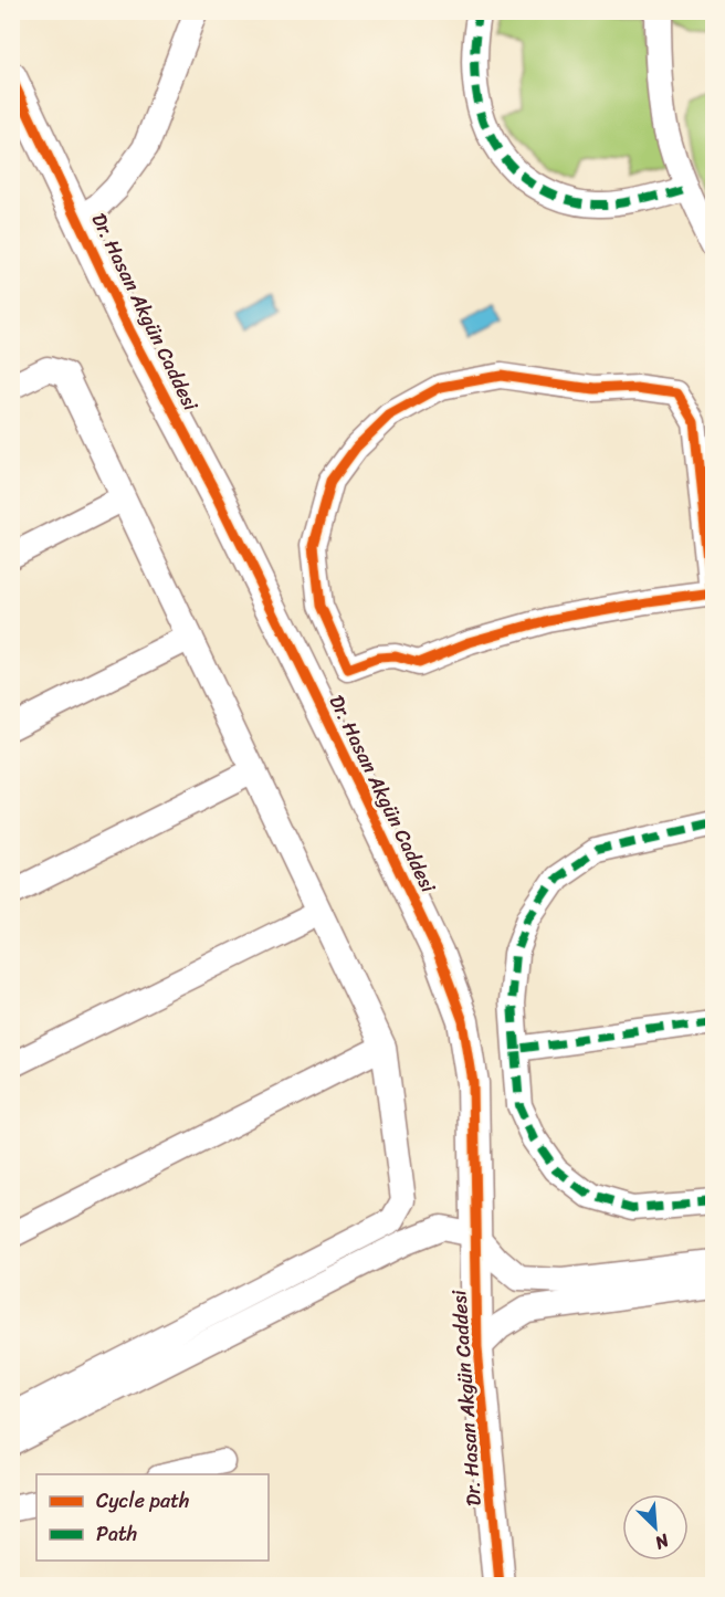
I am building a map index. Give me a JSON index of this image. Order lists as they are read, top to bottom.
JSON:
{
  "streets": {
    "street": ["Dr. Hasan Akgün Caddesi"]
  },
  "legend": ["Cycle path", "Path"],
  "north": "bottom right"
}
